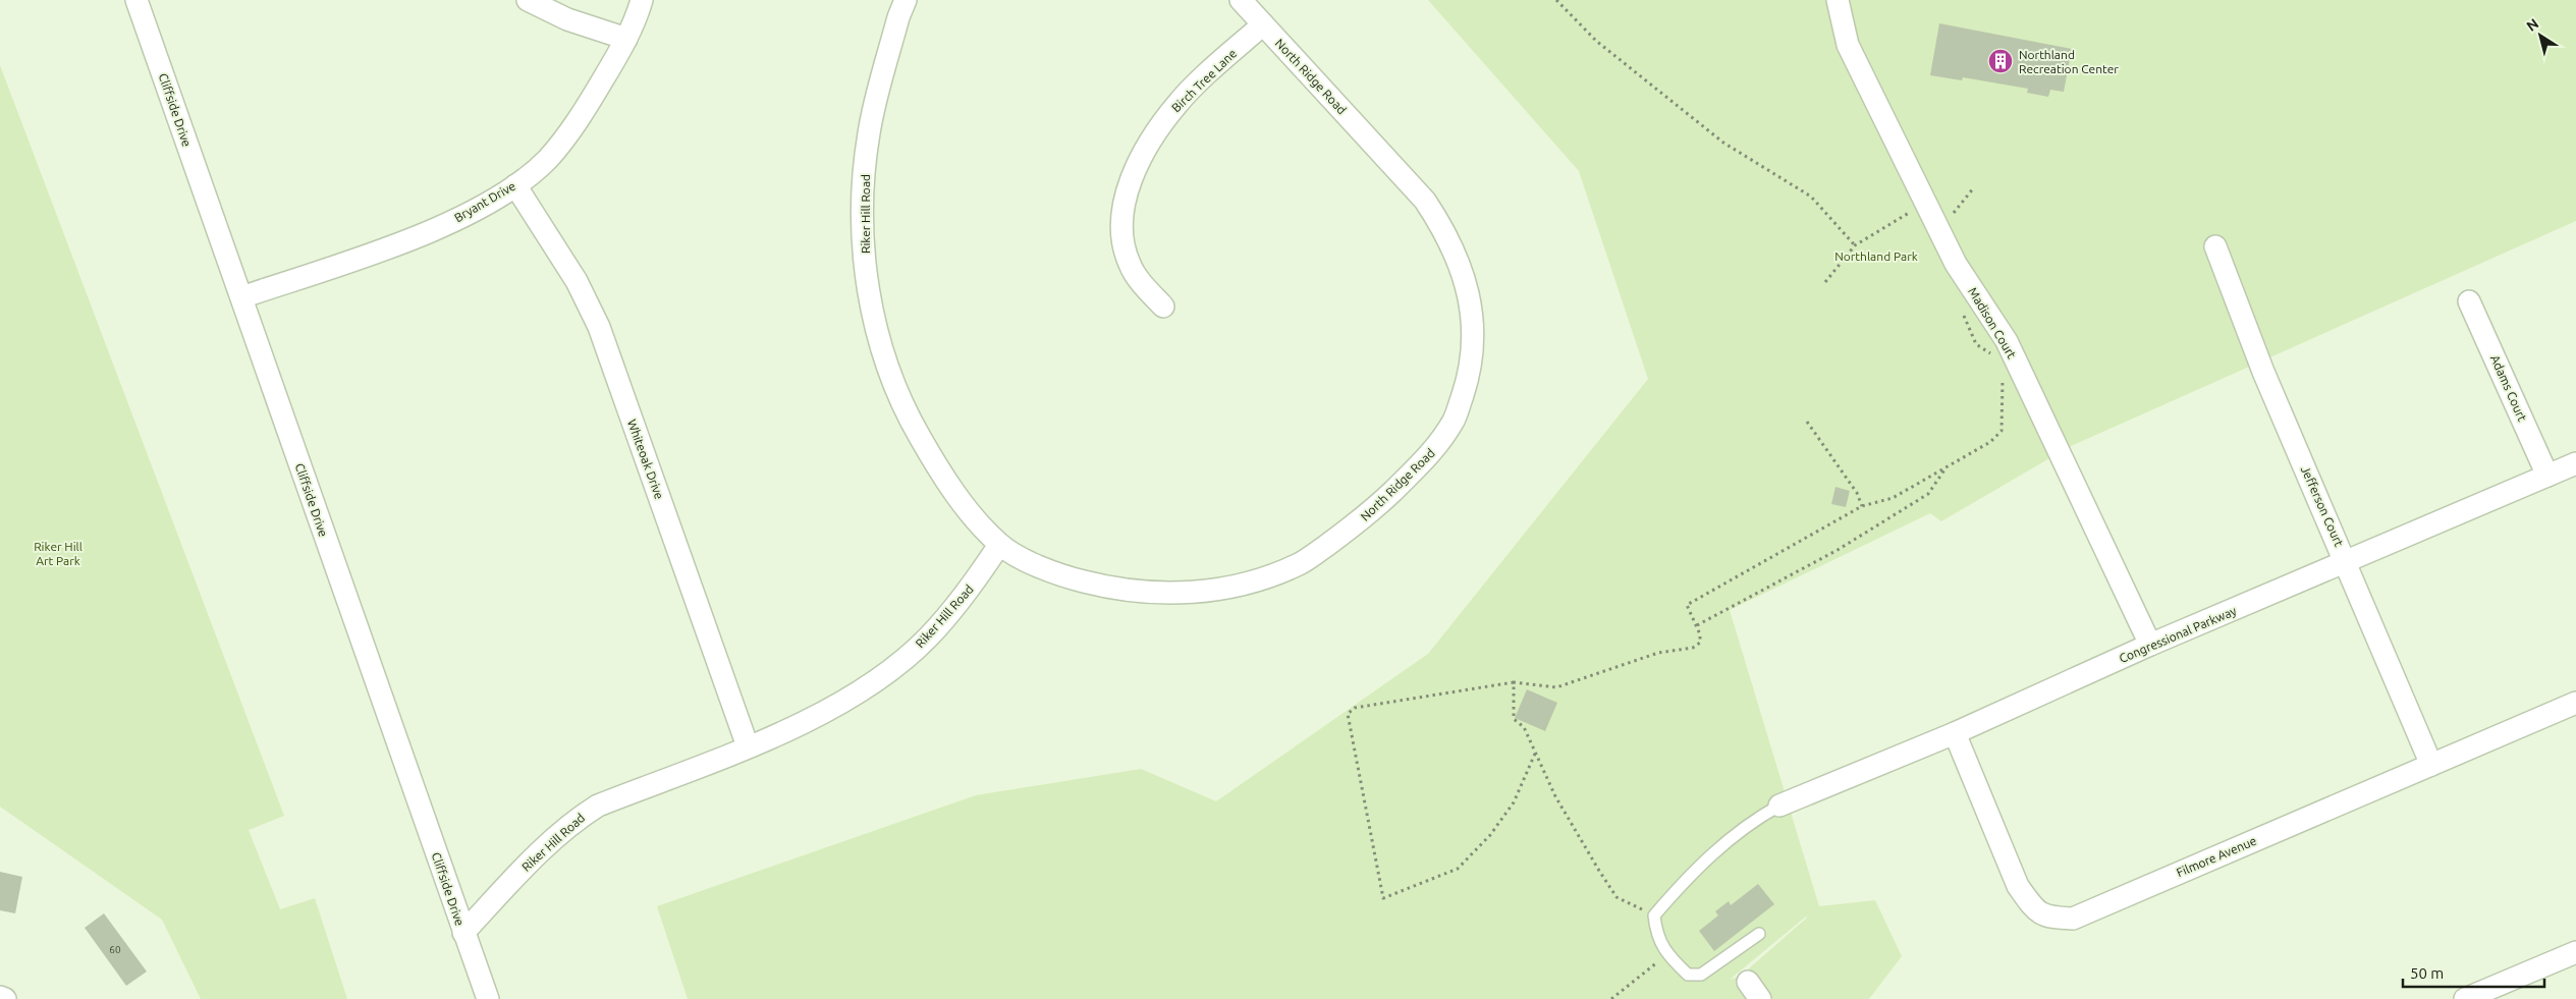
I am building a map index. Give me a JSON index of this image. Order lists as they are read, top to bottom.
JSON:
{
  "streets": {
    "street": [
      "North Ridge Road",
      "Birch Tree Lane",
      "Cliffside Drive",
      "Bryant Drive",
      "Riker Hill Road",
      "Madison Court",
      "Adams Court",
      "Whiteoak Drive",
      "Jefferson Court",
      "Congressional Parkway",
      "Filmore Avenue"
    ]
  },
  "crossings": [
    ["North Ridge Road", "Birch Tree Lane"],
    ["North Ridge Road", "Riker Hill Road"],
    ["Cliffside Drive", "Bryant Drive"],
    ["Cliffside Drive", "Riker Hill Road"],
    ["Bryant Drive", "Whiteoak Drive"],
    ["Riker Hill Road", "Whiteoak Drive"],
    ["Madison Court", "Congressional Parkway"],
    ["Adams Court", "Congressional Parkway"],
    ["Jefferson Court", "Congressional Parkway"],
    ["Jefferson Court", "Filmore Avenue"],
    ["Congressional Parkway", "Filmore Avenue"]
  ],
  "parks": ["Northland Park", "Riker Hill Art Park"],
  "places": {
    "building": ["Northland Recreation Center"]
  },
  "house_numbers": ["60"],
  "scale_bar": "50 m",
  "north": "top left"
}
